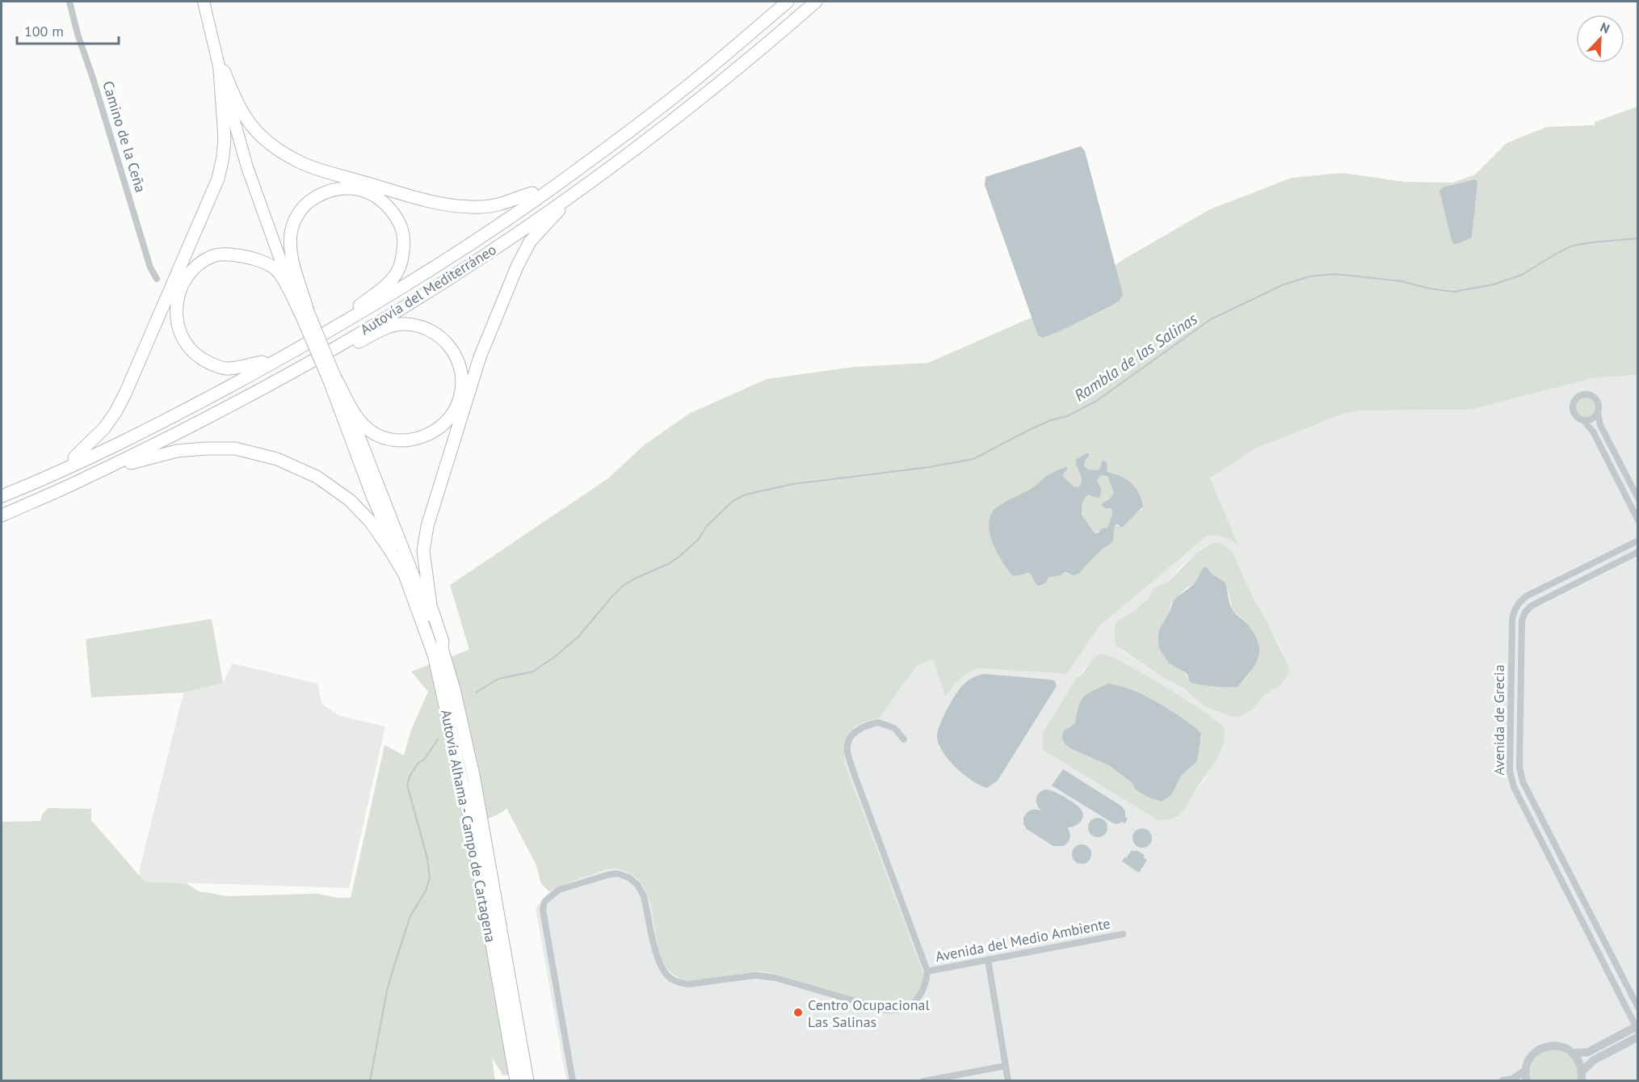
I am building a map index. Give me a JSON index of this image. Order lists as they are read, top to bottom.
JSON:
{
  "streets": {
    "highway": ["Autovía del Mediterráneo", "Autovía Alhama - Campo de Cartagena"],
    "street": ["Camino de la Ceña", "Avenida de Grecia", "Avenida del Medio Ambiente"]
  },
  "crossings": [
    ["Autovía del Mediterráneo", "Autovía Alhama - Campo de Cartagena"]
  ],
  "water": ["Rambla de las Salinas"],
  "places": ["Centro Ocupacional Las Salinas"],
  "scale_bar": "100 m",
  "north": "top right"
}
